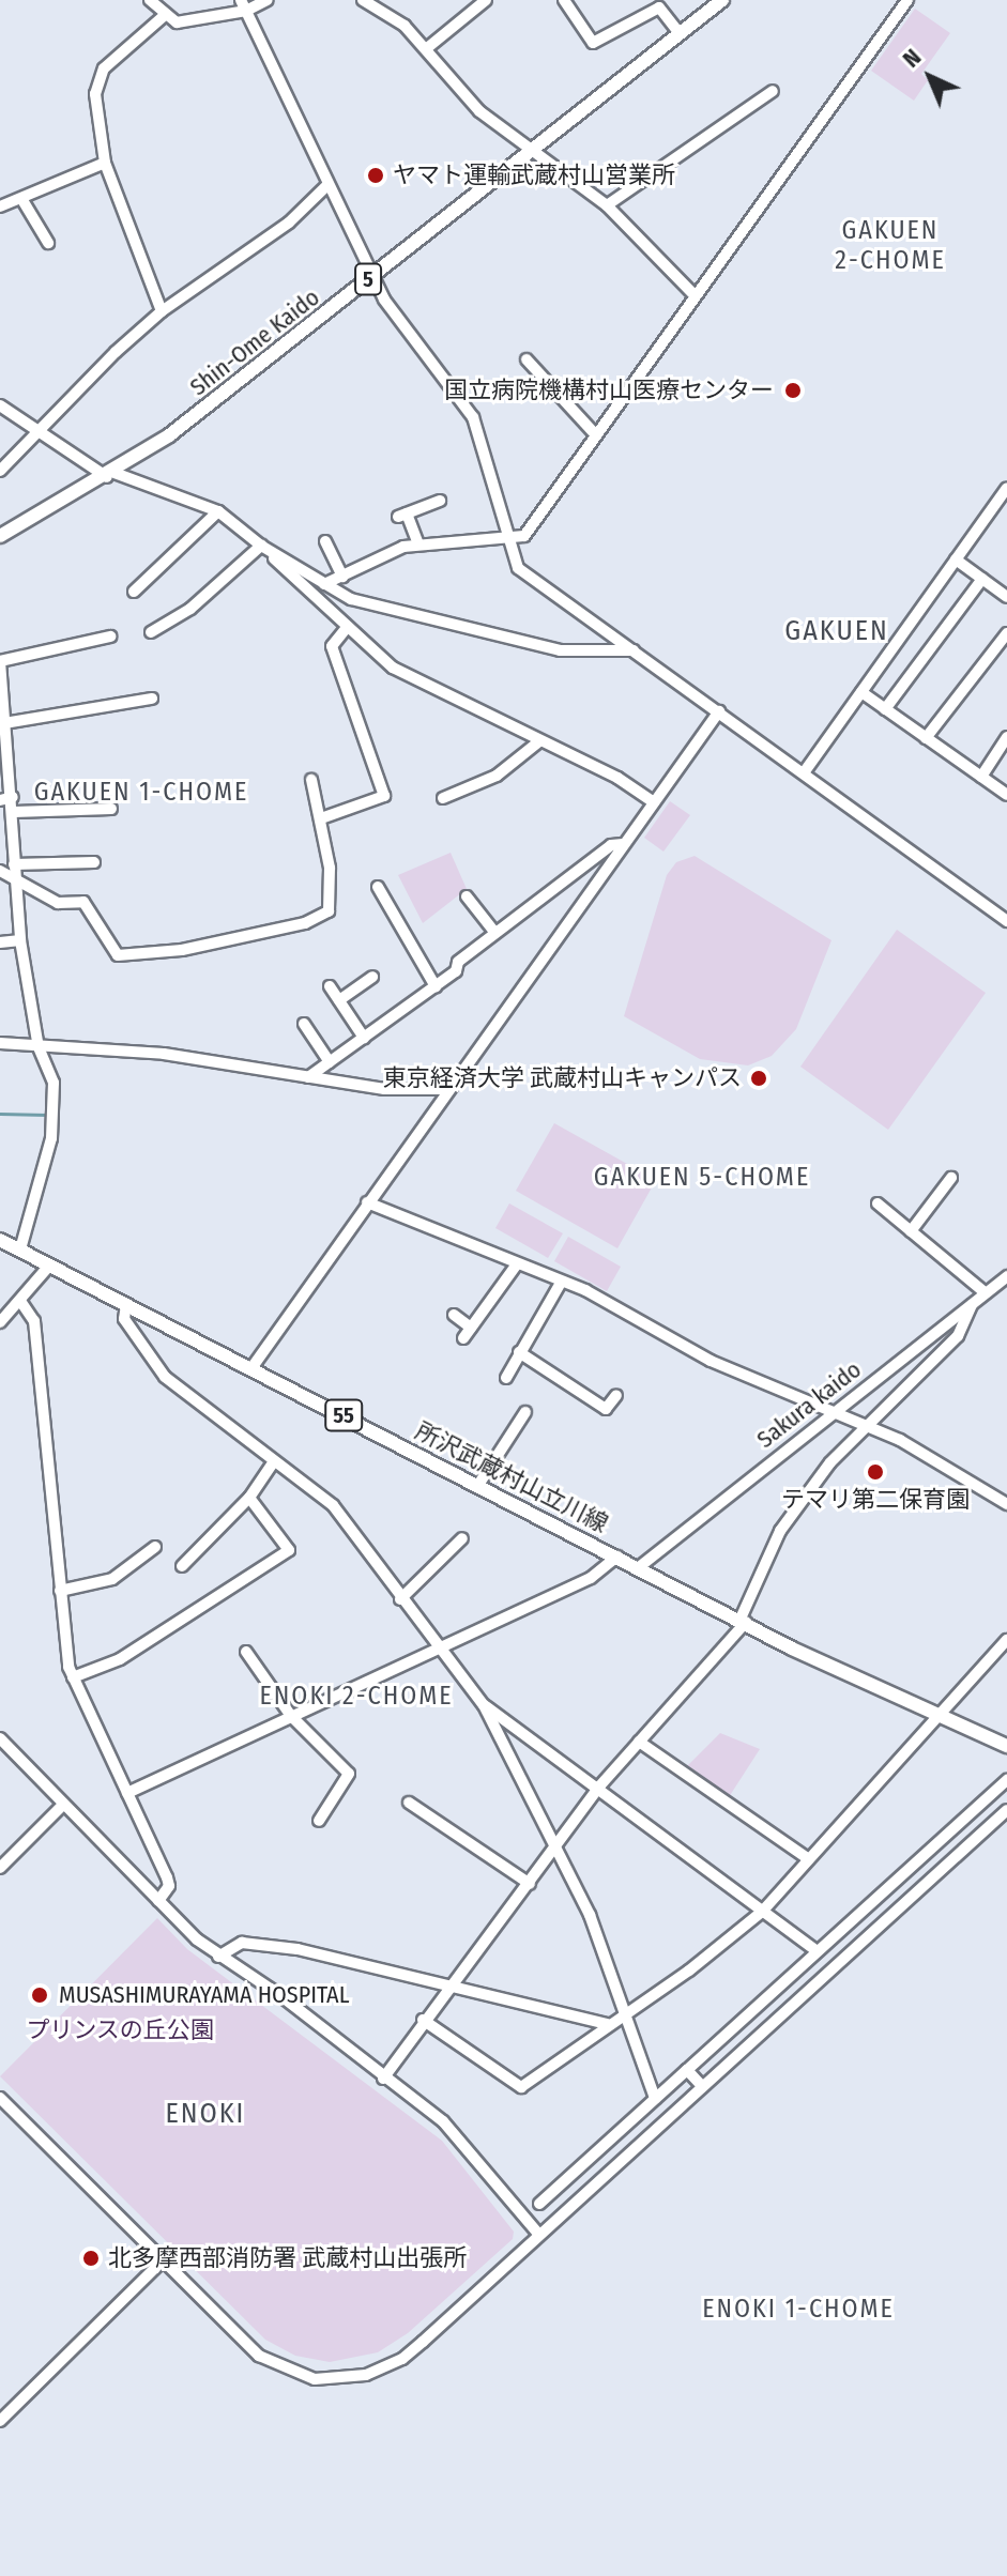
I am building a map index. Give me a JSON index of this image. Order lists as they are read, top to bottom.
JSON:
{
  "streets": {
    "main road": [
      "5",
      "Shin-Ome Kaido",
      "55",
      "所沢武蔵村山立川線"
    ],
    "street": ["Sakura kaido"]
  },
  "crossings": [
    ["Sakura kaido", "所沢武蔵村山立川線"]
  ],
  "districts": [
    "GAKUEN 2-CHOME",
    "GAKUEN",
    "GAKUEN 1-CHOME",
    "GAKUEN 5-CHOME",
    "ENOKI 2-CHOME",
    "ENOKI",
    "ENOKI 1-CHOME"
  ],
  "parks": ["プリンスの丘公園"],
  "places": [
    "ヤマト運輸武蔵村山営業所",
    "国立病院機構村山医療センター",
    "東京経済大学 武蔵村山キャンパス",
    "テマリ第二保育園",
    "MUSASHIMURAYAMA HOSPITAL",
    "北多摩西部消防署 武蔵村山出張所"
  ],
  "north": "top left"
}
